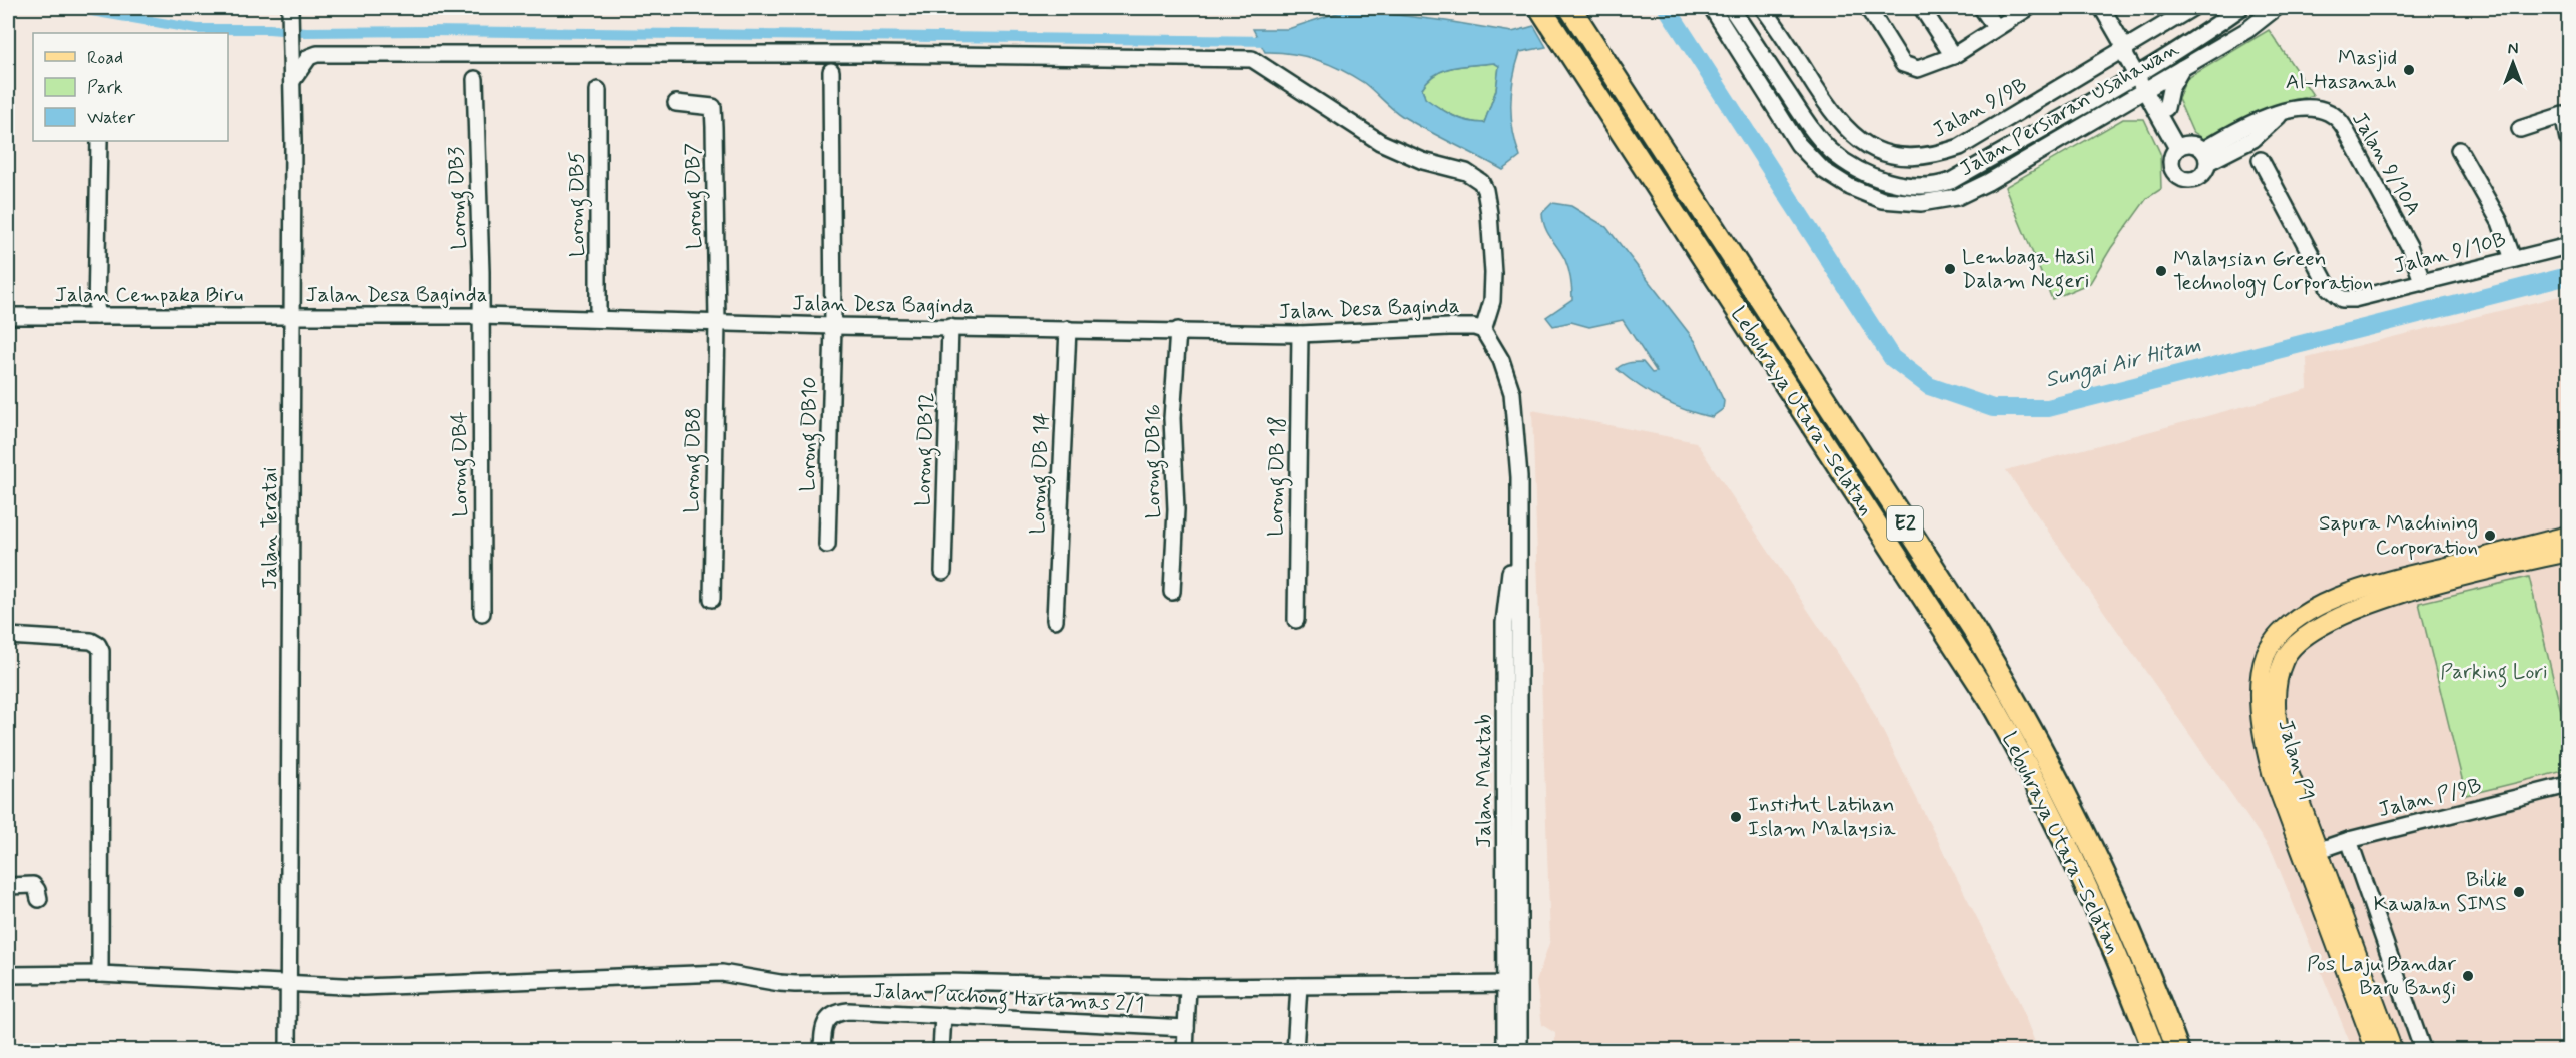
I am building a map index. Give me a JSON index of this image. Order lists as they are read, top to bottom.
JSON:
{
  "streets": {
    "highway": ["Lebuhraya Utara–Selatan", "E2"],
    "main road": ["Jalan P1"],
    "street": [
      "Jalan 9/9B",
      "Jalan Persiaran Usahawan",
      "Jalan 9/10A",
      "Lorong DB7",
      "Lorong DB3",
      "Lorong DB5",
      "Jalan 9/10B",
      "Jalan Cempaka Biru",
      "Jalan Desa Baginda",
      "Lorong DB10",
      "Lorong DB12",
      "Lorong DB8",
      "Lorong DB16",
      "Lorong DB4",
      "Lorong DB 14",
      "Lorong DB 18",
      "Jalan Teratai",
      "Jalan Maktab",
      "Jalan P/9B",
      "Jalan Puchong Hartamas 2/1"
    ]
  },
  "crossings": [
    ["Jalan 9/10A", "Jalan 9/10B"],
    ["Lorong DB7", "Jalan Desa Baginda"],
    ["Lorong DB7", "Lorong DB8"],
    ["Lorong DB3", "Jalan Desa Baginda"],
    ["Lorong DB3", "Lorong DB4"],
    ["Lorong DB5", "Jalan Desa Baginda"],
    ["Jalan Cempaka Biru", "Jalan Desa Baginda"],
    ["Jalan Cempaka Biru", "Jalan Teratai"],
    ["Jalan Desa Baginda", "Lorong DB10"],
    ["Jalan Desa Baginda", "Lorong DB12"],
    ["Jalan Desa Baginda", "Lorong DB8"],
    ["Jalan Desa Baginda", "Lorong DB16"],
    ["Jalan Desa Baginda", "Lorong DB4"],
    ["Jalan Desa Baginda", "Lorong DB 14"],
    ["Jalan Desa Baginda", "Lorong DB 18"],
    ["Jalan Desa Baginda", "Jalan Teratai"],
    ["Jalan Desa Baginda", "Jalan Maktab"],
    ["Jalan P1", "Jalan P/9B"]
  ],
  "water": ["Sungai Air Hitam"],
  "parks": ["Parking Lori"],
  "places": [
    "Masjid Al-Hasanah",
    "Lembaga Hasil Dalam Negeri",
    "Malaysian Green Technology Corporation",
    "Sapura Machining Corporation",
    "Institut Latihan Islam Malaysia",
    "Bilik Kawalan SIMS",
    "Pos Laju Bandar Baru Bangi"
  ],
  "legend": ["Road", "Park", "Water"],
  "north": "top"
}
